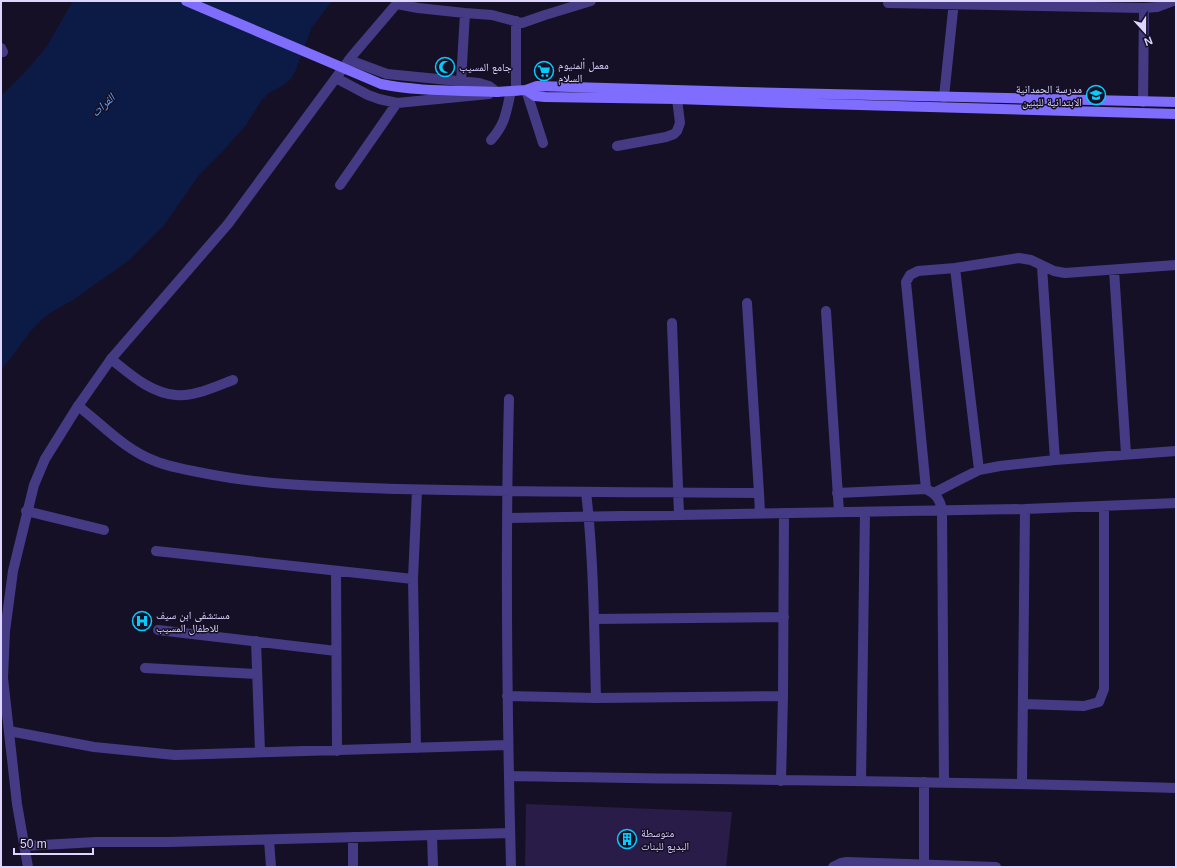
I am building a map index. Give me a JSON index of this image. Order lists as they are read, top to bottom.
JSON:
{
  "water": ["الفرات"],
  "places": {
    "mosque": ["جامع المسيب"],
    "supermarket": ["معمل ألمنيوم السلام"],
    "school or university": ["مدرسة الحمدانية الابتدائية للبنين"],
    "hospital": ["مستشفى ابن سيف للاطفال المسيب"],
    "building": ["متوسطة البديع للبنات"]
  },
  "scale_bar": "50 m",
  "north": "bottom"
}
